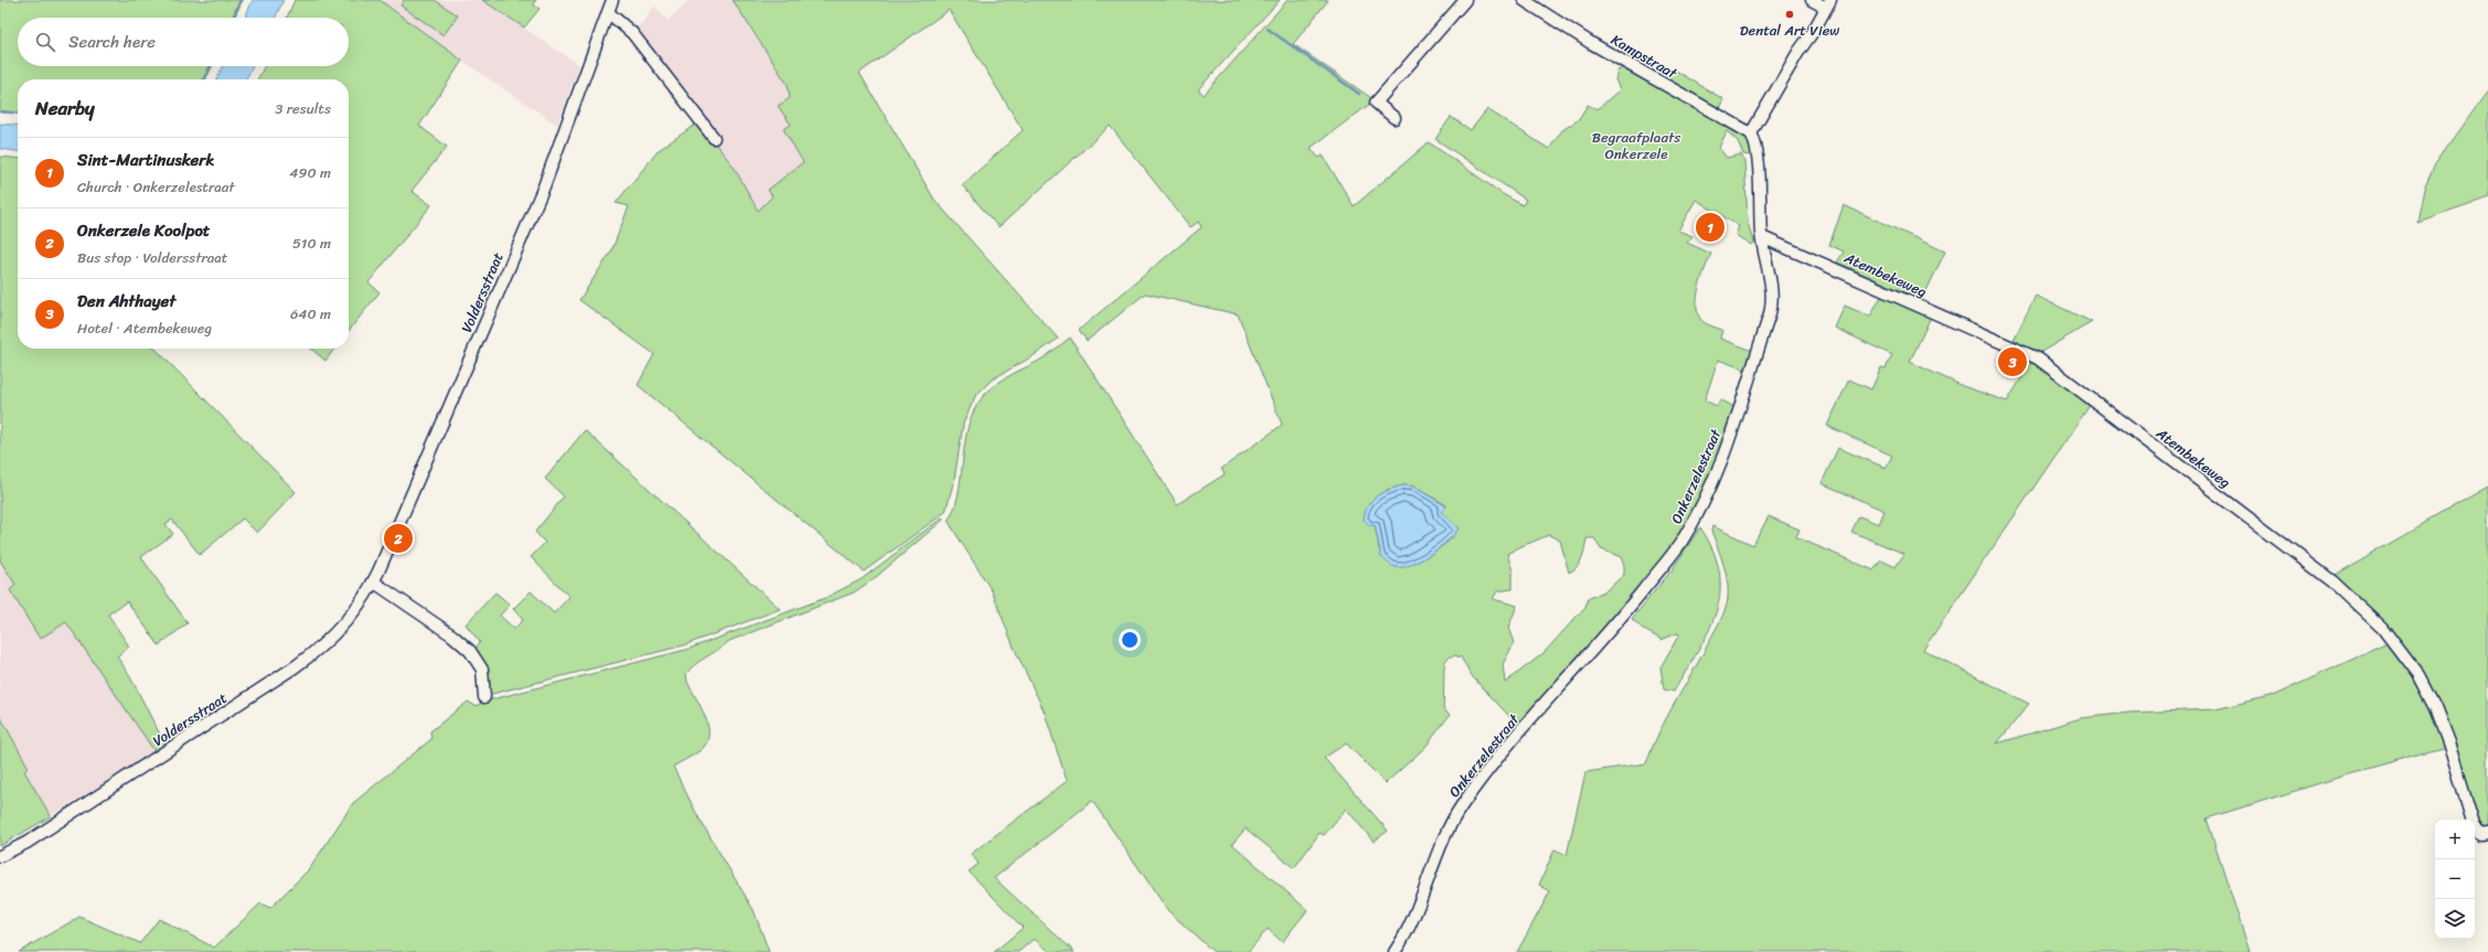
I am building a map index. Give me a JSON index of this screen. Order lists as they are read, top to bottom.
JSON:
{
  "streets": {
    "street": [
      "Kampstraat",
      "Atembekeweg",
      "Voldersstraat",
      "Onkerzelestraat"
    ]
  },
  "crossings": [
    ["Kampstraat", "Onkerzelestraat"],
    ["Atembekeweg", "Onkerzelestraat"]
  ],
  "parks": ["Begraafplaats Onkerzele"],
  "places": ["Dental Art View"],
  "page": {
    "search": "Search here",
    "heading": ["Nearby", "3 results"],
    "list": [
      {
        "mark": "1",
        "name": "Sint-Martinuskerk",
        "note": "Church · Onkerzelestraat",
        "value": "490 m"
      },
      {
        "mark": "2",
        "name": "Onkerzele Koolpot",
        "note": "Bus stop · Voldersstraat",
        "value": "510 m"
      },
      {
        "mark": "3",
        "name": "Den Ahthayet",
        "note": "Hotel · Atembekeweg",
        "value": "640 m"
      }
    ],
    "pins": ["1", "3", "2"],
    "map_buttons": ["+", "−"]
  }
}
